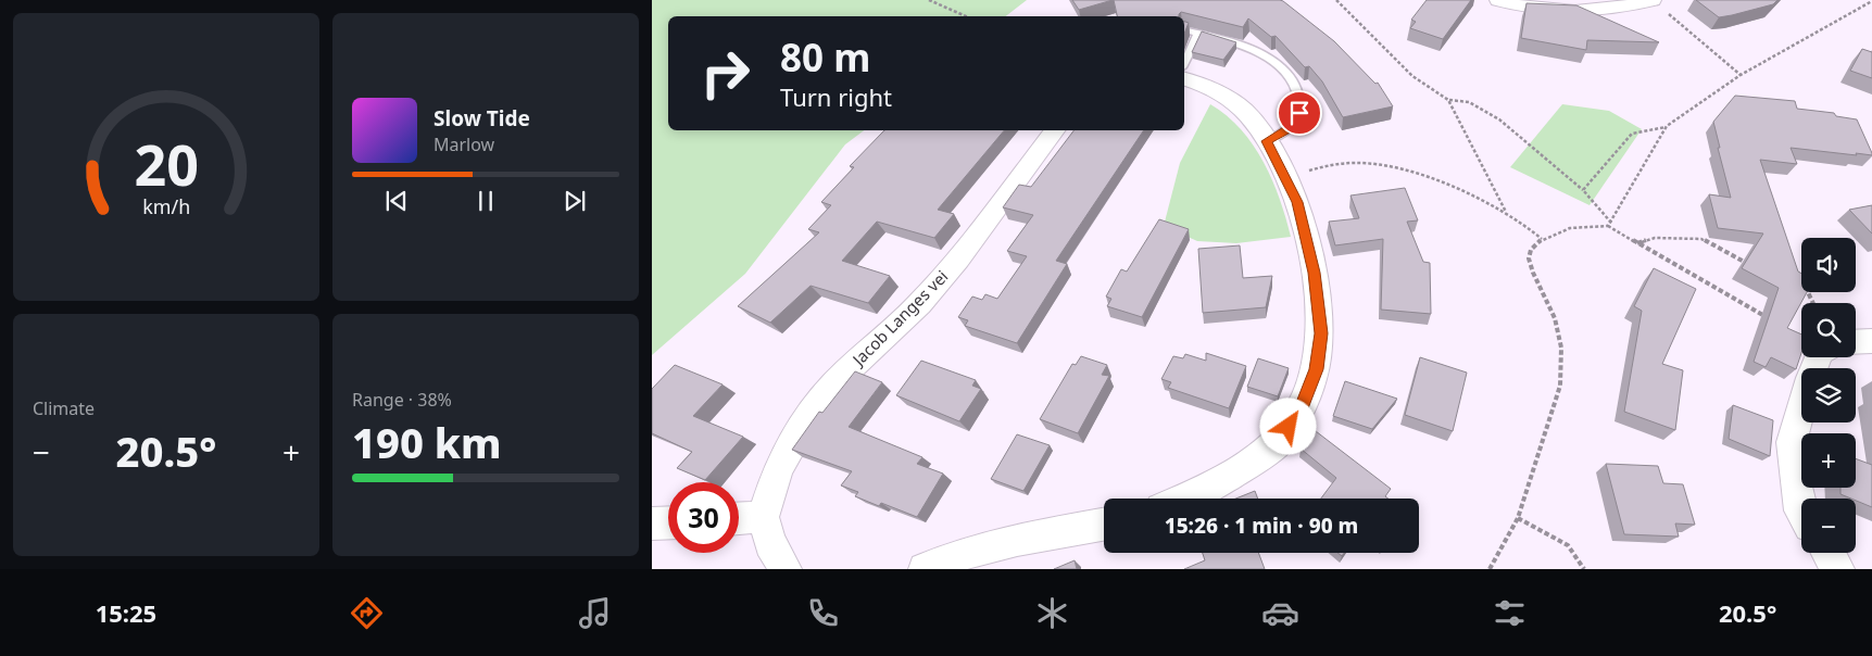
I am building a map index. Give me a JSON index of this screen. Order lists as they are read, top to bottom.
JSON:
{
  "streets": {
    "street": ["Jacob Langes vei"]
  },
  "page": {
    "turn": ["80 m", "Turn right"],
    "song": ["Slow Tide", "Marlow"],
    "map_buttons": ["+", "−"],
    "tile": [
      "Climate",
      ["Range · 38%", "190 km"]
    ],
    "heat": ["−", "20.5°", "+"],
    "limit": "30",
    "trip": "15:26 · 1 min · 90 m",
    "tabs": ["15:25", "20.5°"],
    "gauge": ["20", "km/h"]
  }
}
